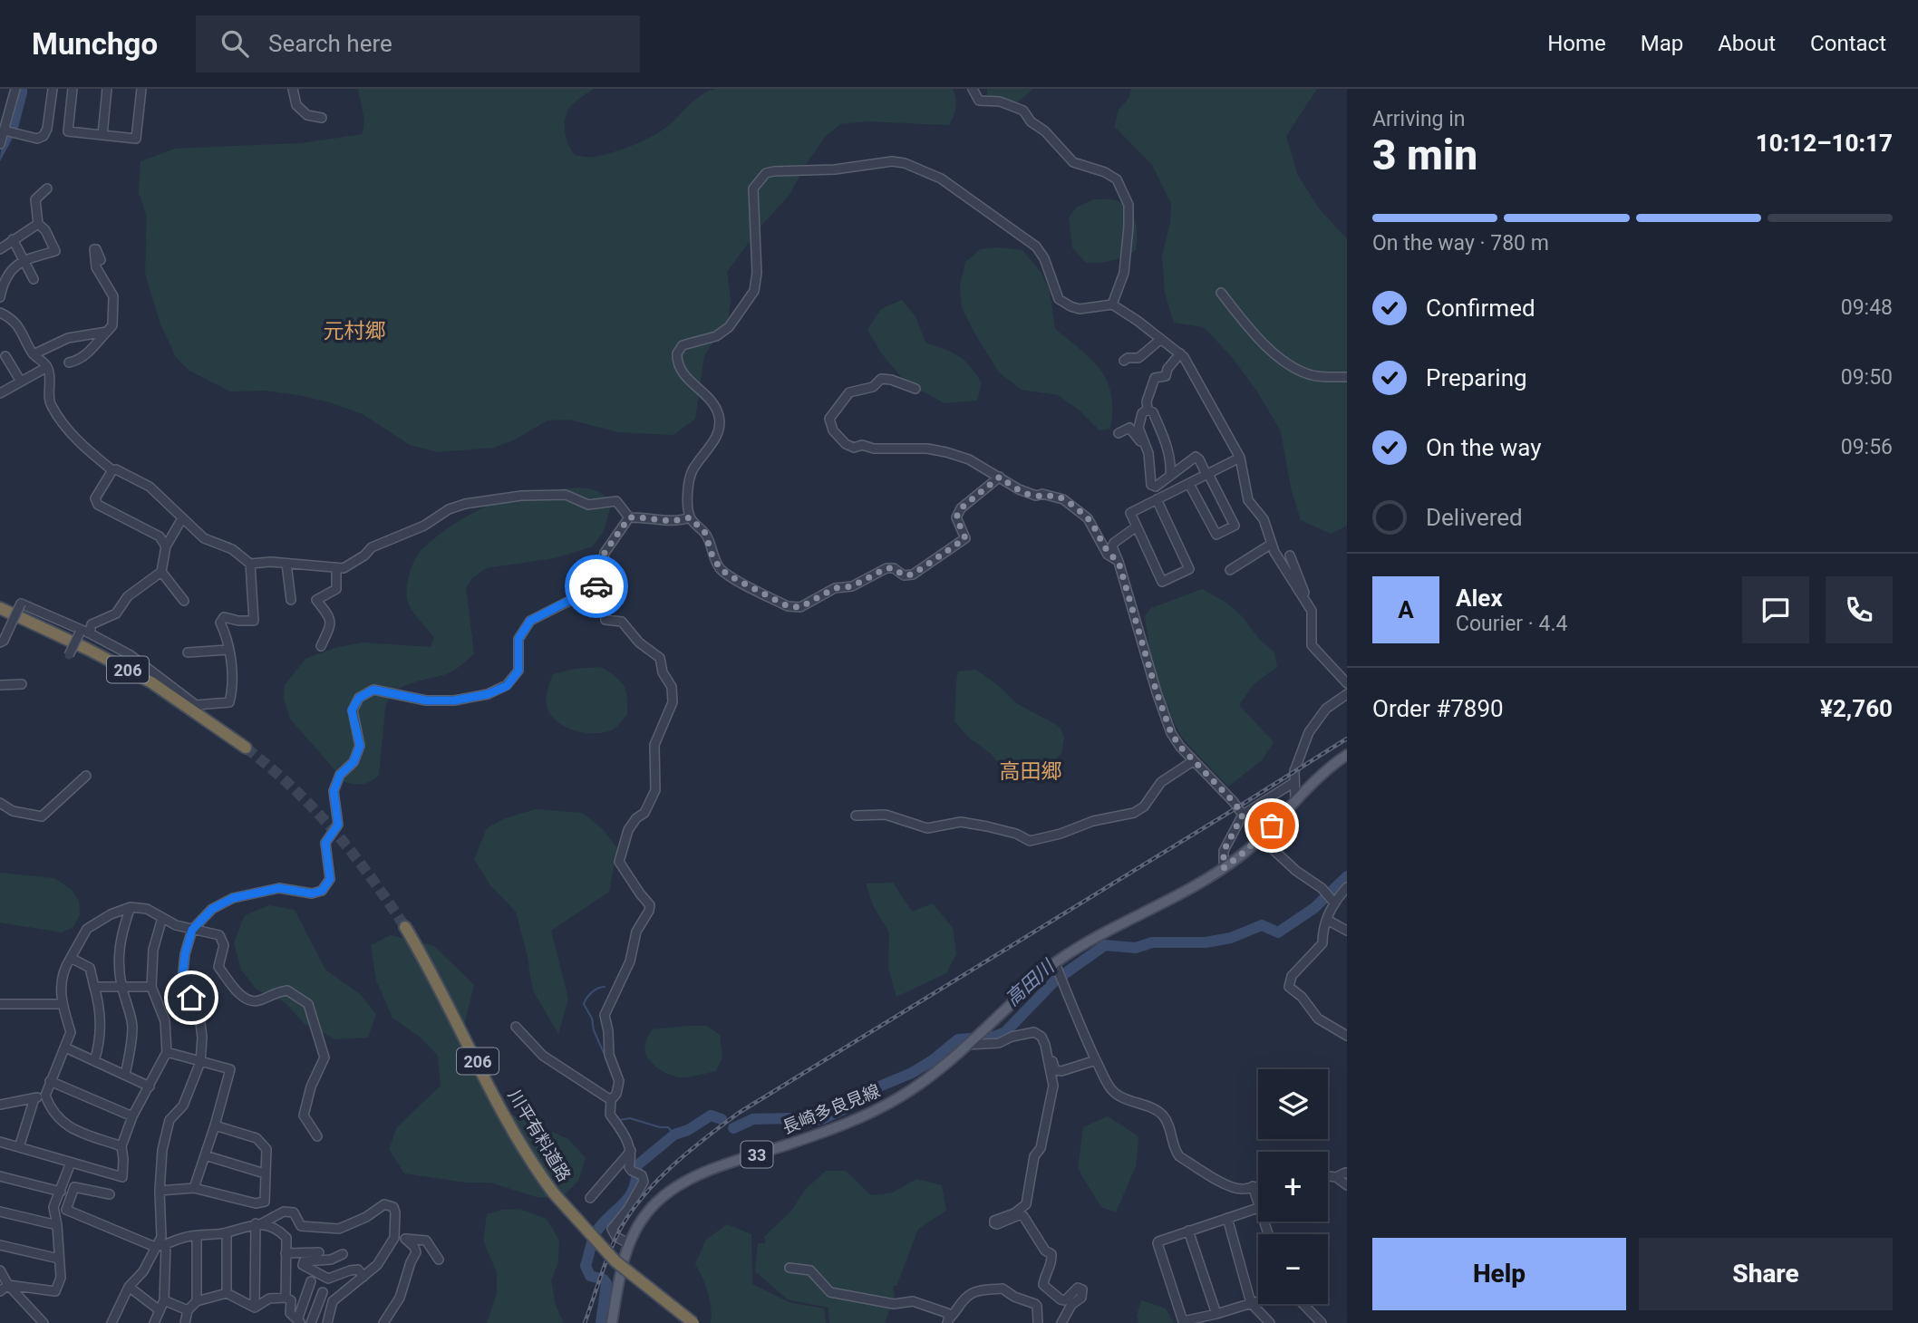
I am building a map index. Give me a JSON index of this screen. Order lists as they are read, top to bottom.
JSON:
{
  "streets": {
    "highway": ["206", "川平有料道路"],
    "main road": ["長崎多良見線", "33"]
  },
  "districts": ["元村郷", "高田郷"],
  "water": ["高田川"],
  "page": {
    "header": "Munchgo",
    "search": "Search here",
    "nav": [
      "Home",
      "Map",
      "About",
      "Contact"
    ],
    "heading": ["3 min", "Arriving in", "10:12–10:17"],
    "panel": [
      "Alex",
      "Courier · 4.4",
      "Order #7890",
      "¥2,760"
    ],
    "bar": "On the way · 780 m",
    "list": [
      ["Confirmed", "09:48"],
      ["Preparing", "09:50"],
      ["On the way", "09:56"],
      "Delivered"
    ],
    "round": "A",
    "map_buttons": ["+", "−"],
    "buttons": ["Help", "Share"]
  }
}
